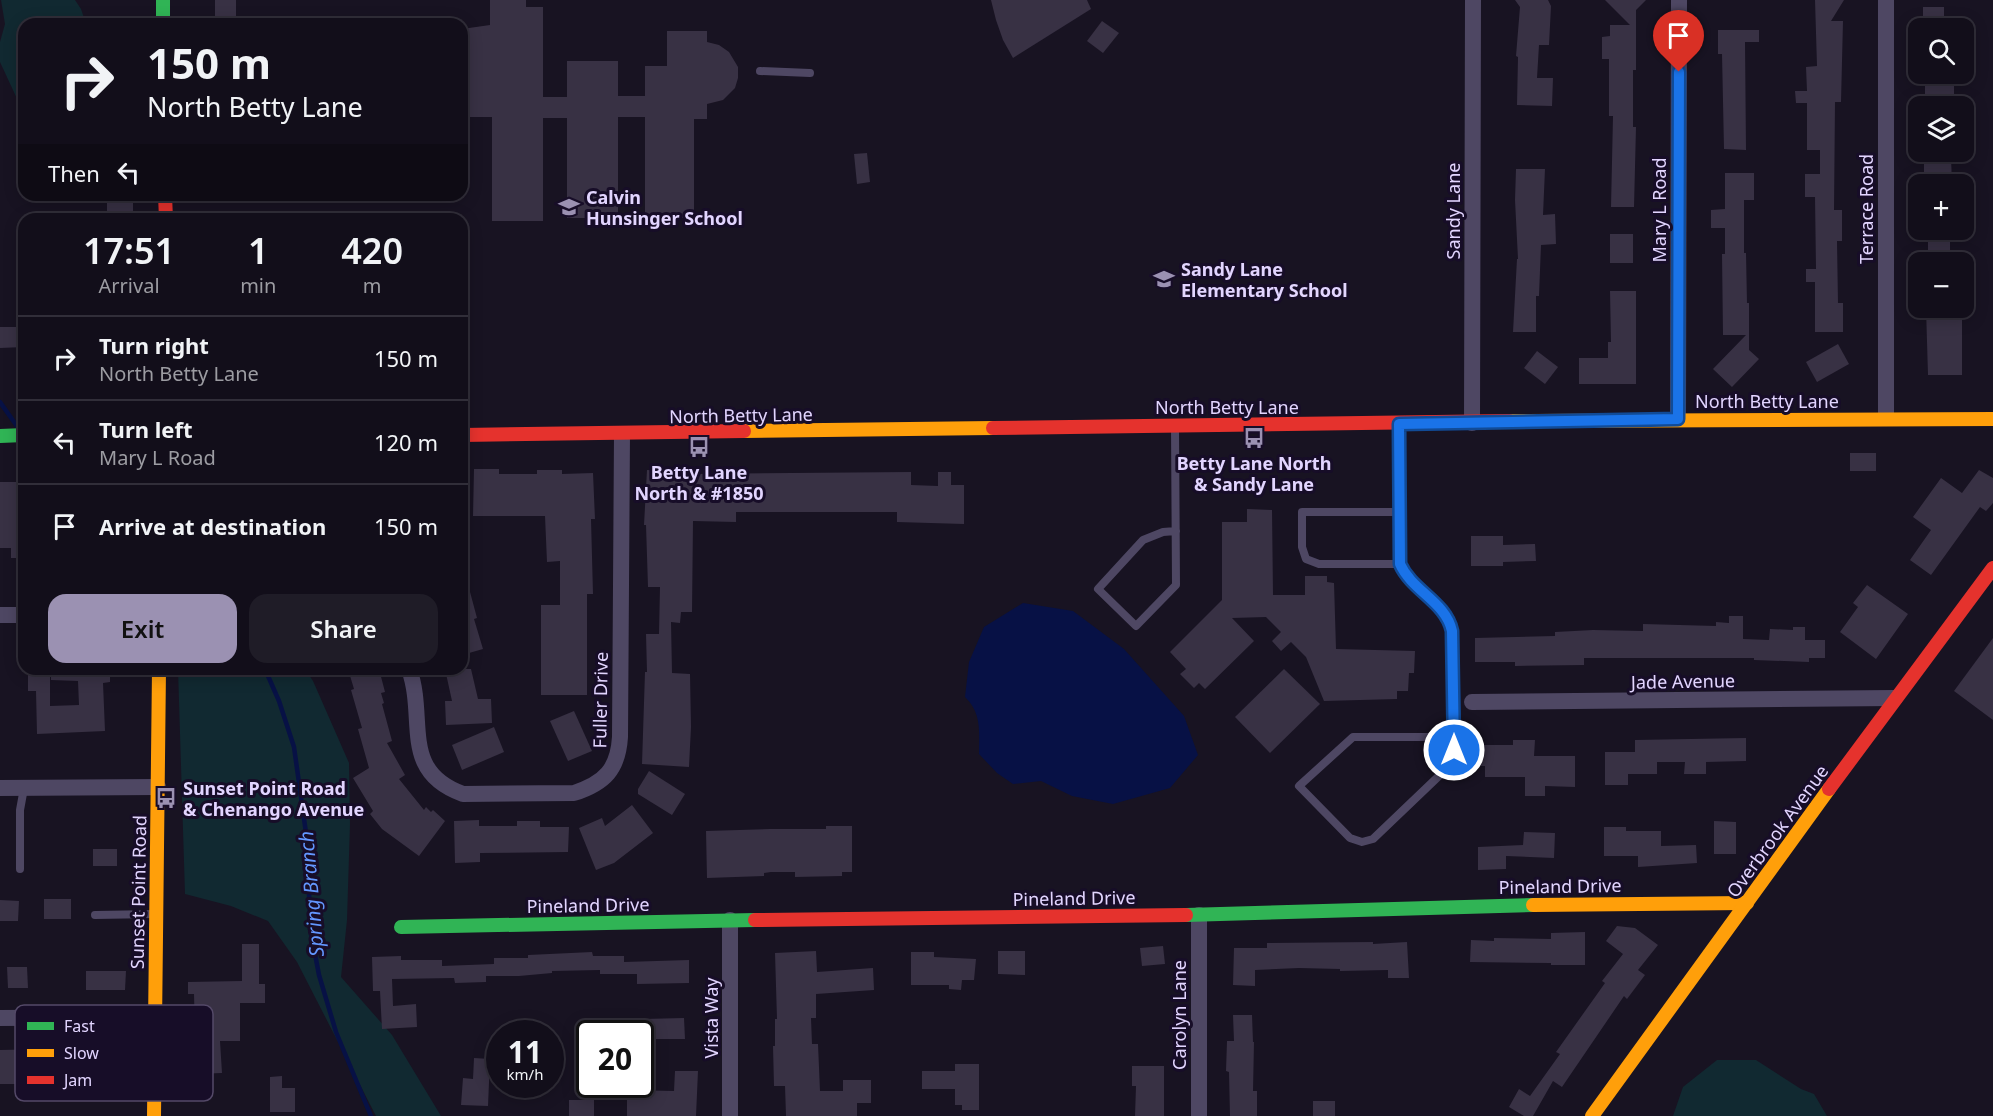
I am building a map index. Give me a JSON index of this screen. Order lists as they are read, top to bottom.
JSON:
{
  "streets": {
    "street": [
      "Terrace Road",
      "Mary L Road",
      "Sandy Lane",
      "North Betty Lane",
      "Jade Avenue",
      "Fuller Drive",
      "Overbrook Avenue",
      "Pineland Drive",
      "Sunset Point Road",
      "Carolyn Lane",
      "Vista Way"
    ]
  },
  "crossings": [
    ["Terrace Road", "North Betty Lane"],
    ["Mary L Road", "North Betty Lane"],
    ["Sandy Lane", "North Betty Lane"],
    ["North Betty Lane", "Fuller Drive"],
    ["Jade Avenue", "Overbrook Avenue"],
    ["Overbrook Avenue", "Pineland Drive"],
    ["Pineland Drive", "Carolyn Lane"],
    ["Pineland Drive", "Vista Way"]
  ],
  "water": ["Spring Branch"],
  "places": {
    "school or university": ["Calvin Hunsinger School", "Sandy Lane Elementary School"],
    "bus stop": ["Betty Lane North & Sandy Lane", "Betty Lane North & #1850", "Sunset Point Road & Chenango Avenue"]
  },
  "legend": ["Fast", "Slow", "Jam"],
  "page": {
    "map_buttons": ["+", "−"],
    "turn": ["150 m", "North Betty Lane"],
    "then": "Then",
    "eta": [
      "17:51",
      "Arrival",
      "1",
      "min",
      "420",
      "m"
    ],
    "list": [
      {
        "name": "Turn right",
        "note": "North Betty Lane",
        "value": "150 m"
      },
      {
        "name": "Turn left",
        "note": "Mary L Road",
        "value": "120 m"
      },
      {
        "name": "Arrive at destination",
        "value": "150 m"
      }
    ],
    "buttons": ["Exit", "Share"],
    "speed": "11 km/h",
    "limit": "20"
  }
}
